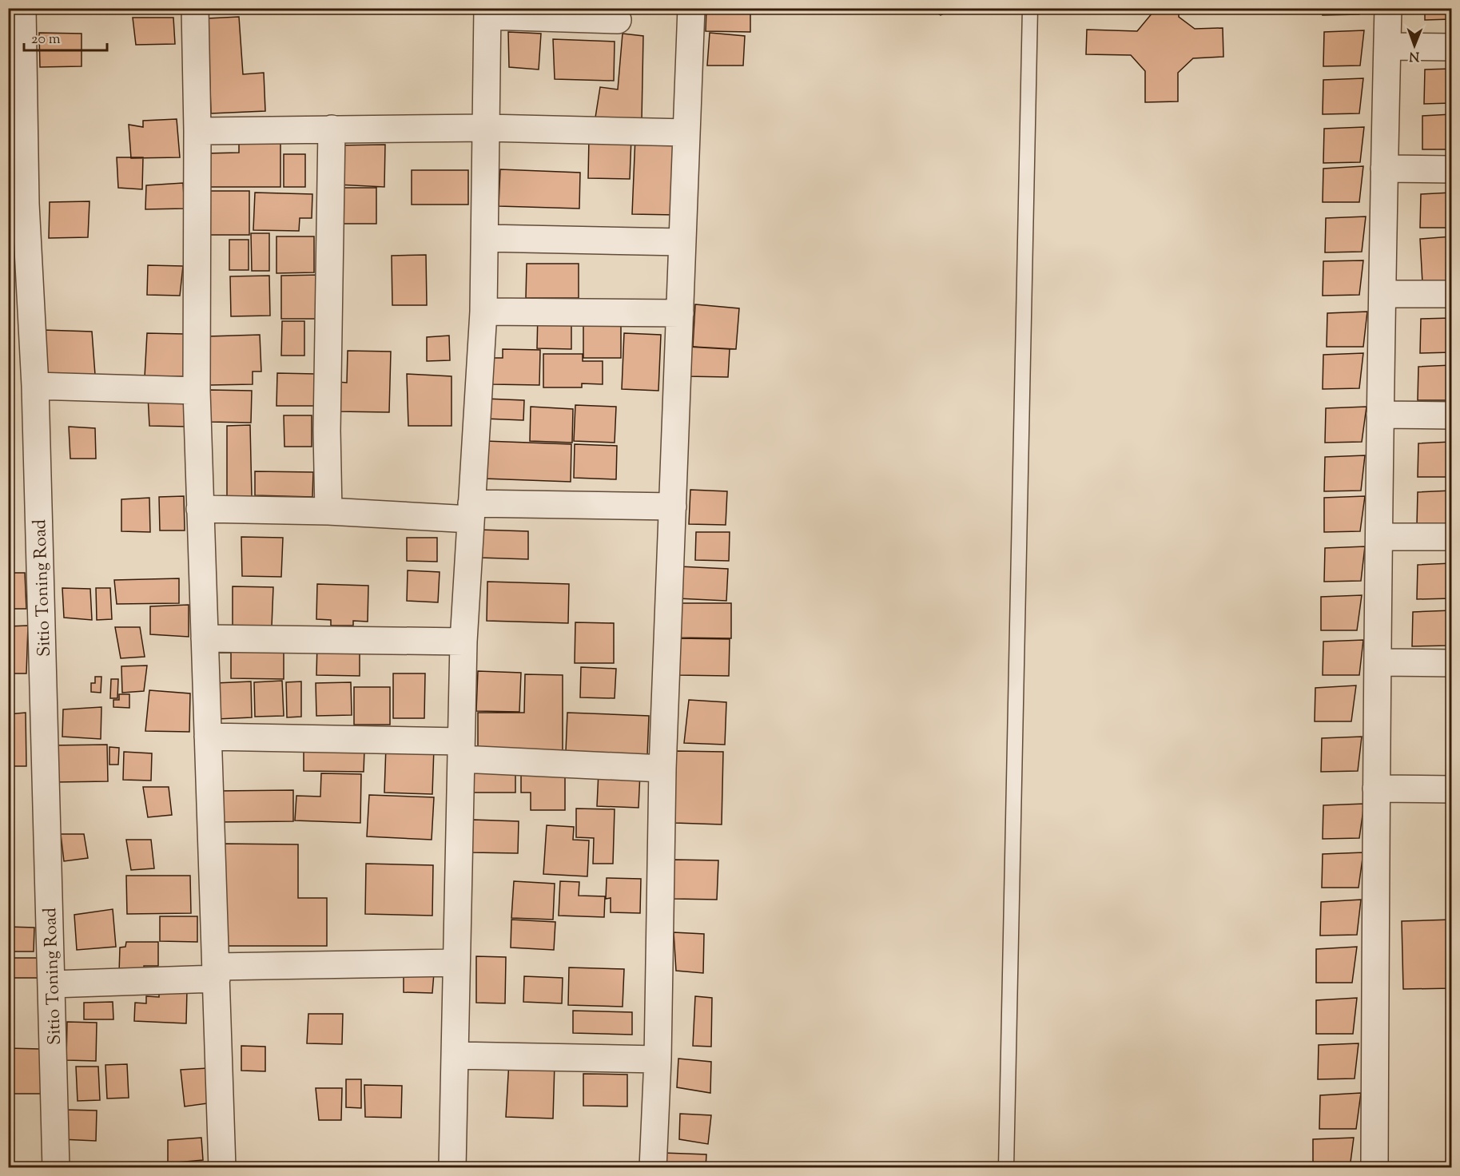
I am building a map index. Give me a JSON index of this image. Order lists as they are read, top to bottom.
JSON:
{
  "streets": {
    "street": ["Sitio Toning Road"]
  },
  "scale_bar": "20 m",
  "north": "bottom"
}
